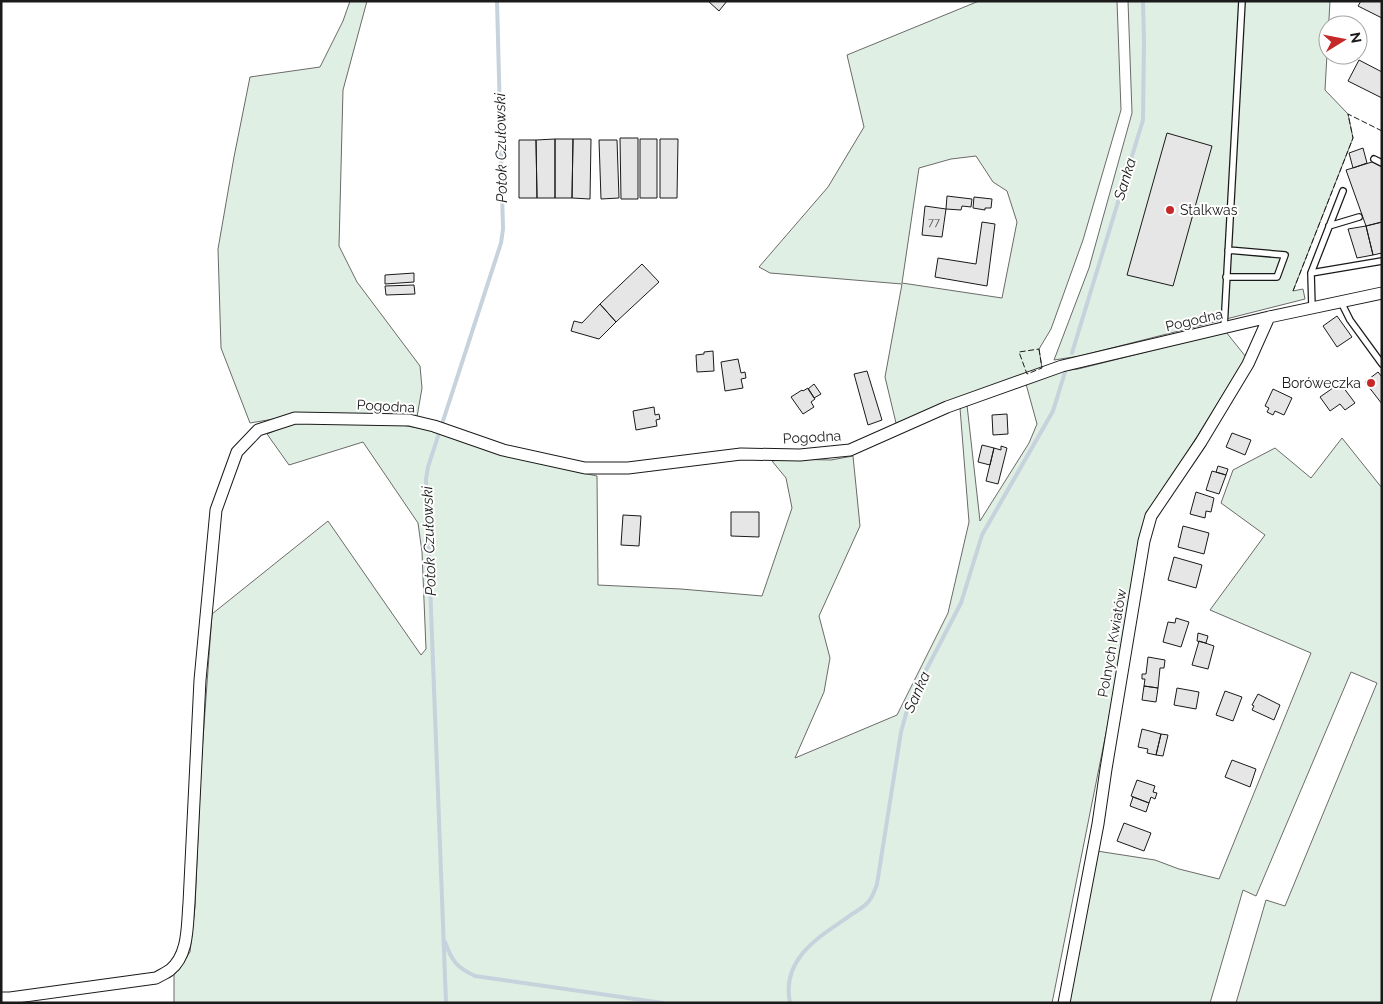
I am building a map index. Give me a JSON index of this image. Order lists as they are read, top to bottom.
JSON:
{
  "streets": {
    "street": ["Pogodna", "Polnych Kwiatów"]
  },
  "crossings": [
    ["Pogodna", "Polnych Kwiatów"]
  ],
  "water": ["Potok Czułowski", "Sanka"],
  "places": ["Stalkwas", "Boróweczka"],
  "house_numbers": ["77"],
  "north": "right"
}
